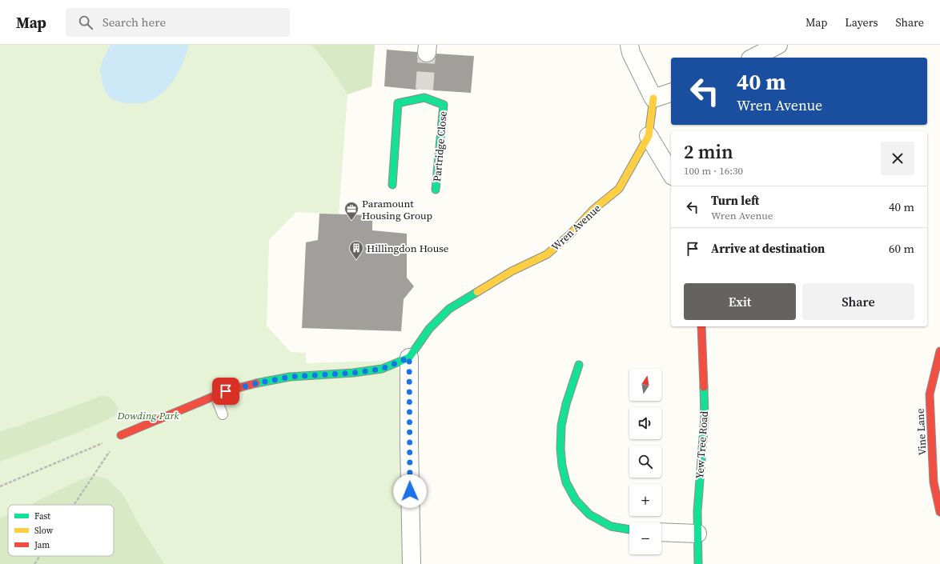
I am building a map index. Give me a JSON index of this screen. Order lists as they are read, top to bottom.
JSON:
{
  "streets": {
    "street": [
      "Partridge Close",
      "Wren Avenue",
      "Vine Lane",
      "Yew Tree Road"
    ]
  },
  "parks": ["Dowding Park"],
  "places": {
    "office": ["Paramount Housing Group"],
    "building": ["Hillingdon House"]
  },
  "legend": ["Fast", "Slow", "Jam"],
  "north": "top",
  "page": {
    "header": "Map",
    "search": "Search here",
    "nav": ["Map", "Layers", "Share"],
    "turn": ["40 m", "Wren Avenue"],
    "heading": ["2 min", "100 m · 16:30"],
    "list": [
      {
        "name": "Turn left",
        "note": "Wren Avenue",
        "value": "40 m"
      },
      {
        "name": "Arrive at destination",
        "value": "60 m"
      }
    ],
    "buttons": ["Exit", "Share"],
    "map_buttons": ["+", "−"]
  }
}
